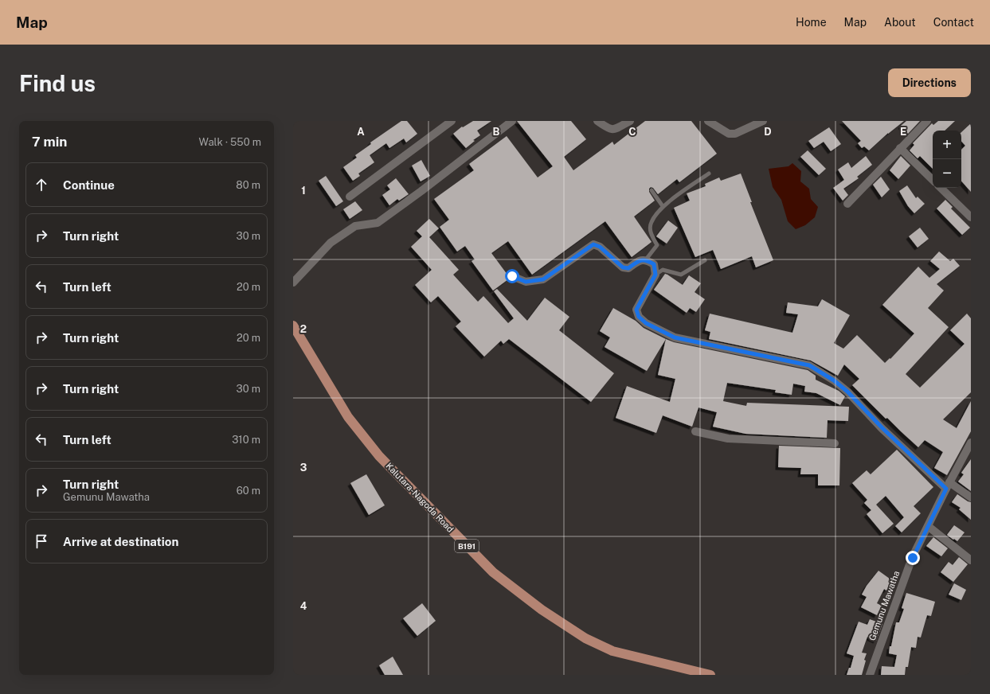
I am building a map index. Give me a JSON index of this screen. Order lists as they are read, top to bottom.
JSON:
{
  "streets": {
    "main road": ["Kalutara-Nagoda Road", "B191"],
    "street": ["Gemunu Mawatha"]
  },
  "page": {
    "header": "Map",
    "nav": [
      "Home",
      "Map",
      "About",
      "Contact"
    ],
    "buttons": "Directions",
    "title": "Find us",
    "heading": ["7 min", "Walk · 550 m"],
    "map_buttons": ["+", "−"],
    "list": [
      ["Continue", "80 m"],
      ["Turn right", "30 m"],
      ["Turn left", "20 m"],
      ["Turn right", "20 m"],
      ["Turn right", "30 m"],
      ["Turn left", "310 m"],
      ["Turn right", "Gemunu Mawatha", "60 m"],
      "Arrive at destination"
    ]
  },
  "grid": {
    "columns": [
      "A",
      "B",
      "C",
      "D",
      "E"
    ],
    "rows": [
      "1",
      "2",
      "3",
      "4"
    ]
  }
}
